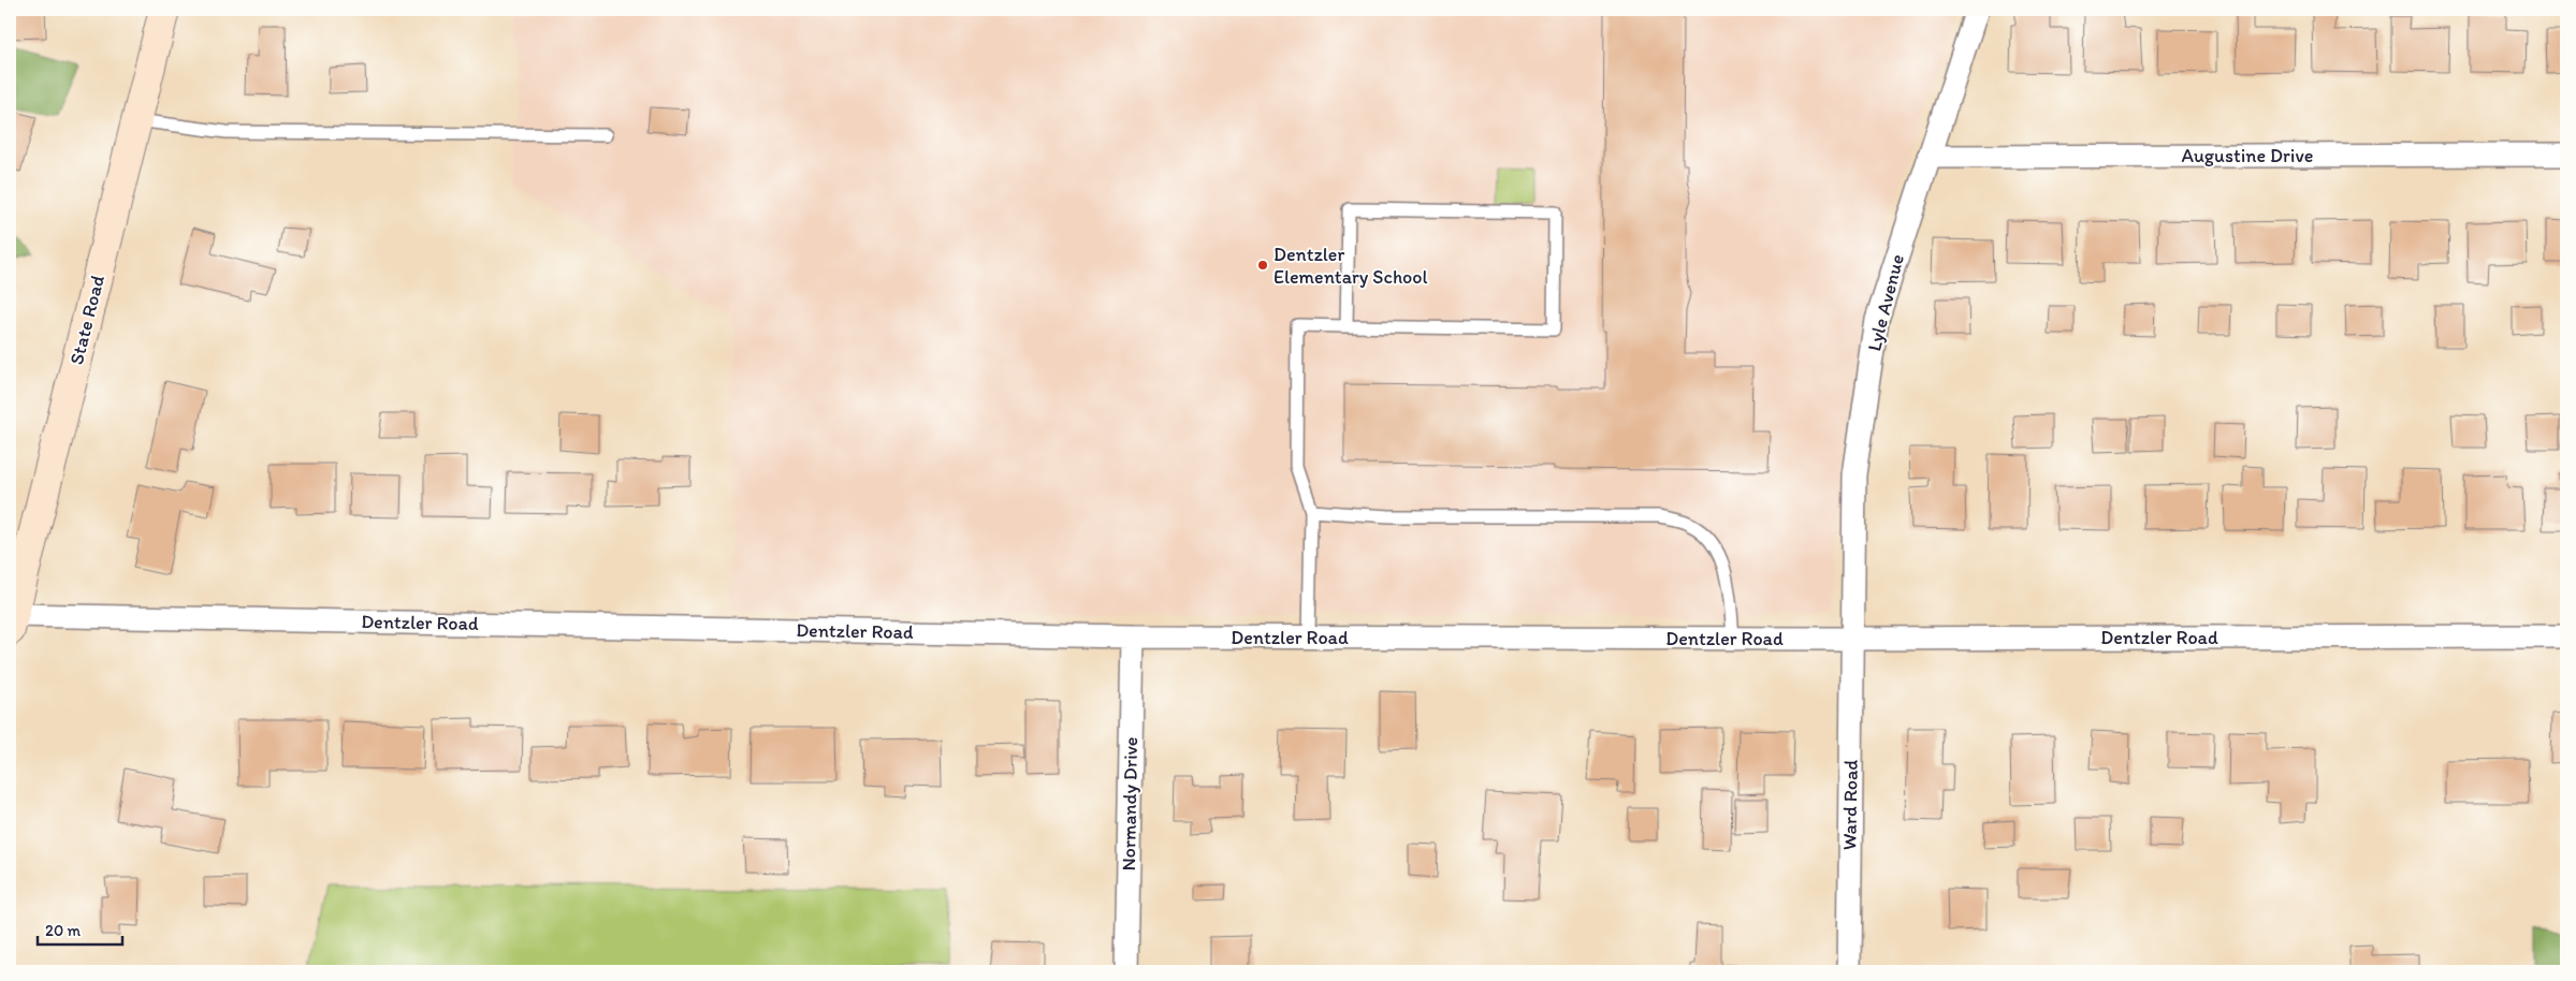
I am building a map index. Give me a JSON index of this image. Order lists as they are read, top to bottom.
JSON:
{
  "streets": {
    "main road": ["State Road"],
    "street": [
      "Augustine Drive",
      "Lyle Avenue",
      "Dentzler Road",
      "Normandy Drive",
      "Ward Road"
    ]
  },
  "crossings": [
    ["Augustine Drive", "Lyle Avenue"],
    ["Lyle Avenue", "Dentzler Road"],
    ["Lyle Avenue", "Ward Road"],
    ["State Road", "Dentzler Road"],
    ["Dentzler Road", "Normandy Drive"],
    ["Dentzler Road", "Ward Road"]
  ],
  "places": ["Dentzler Elementary School"],
  "scale_bar": "20 m"
}
